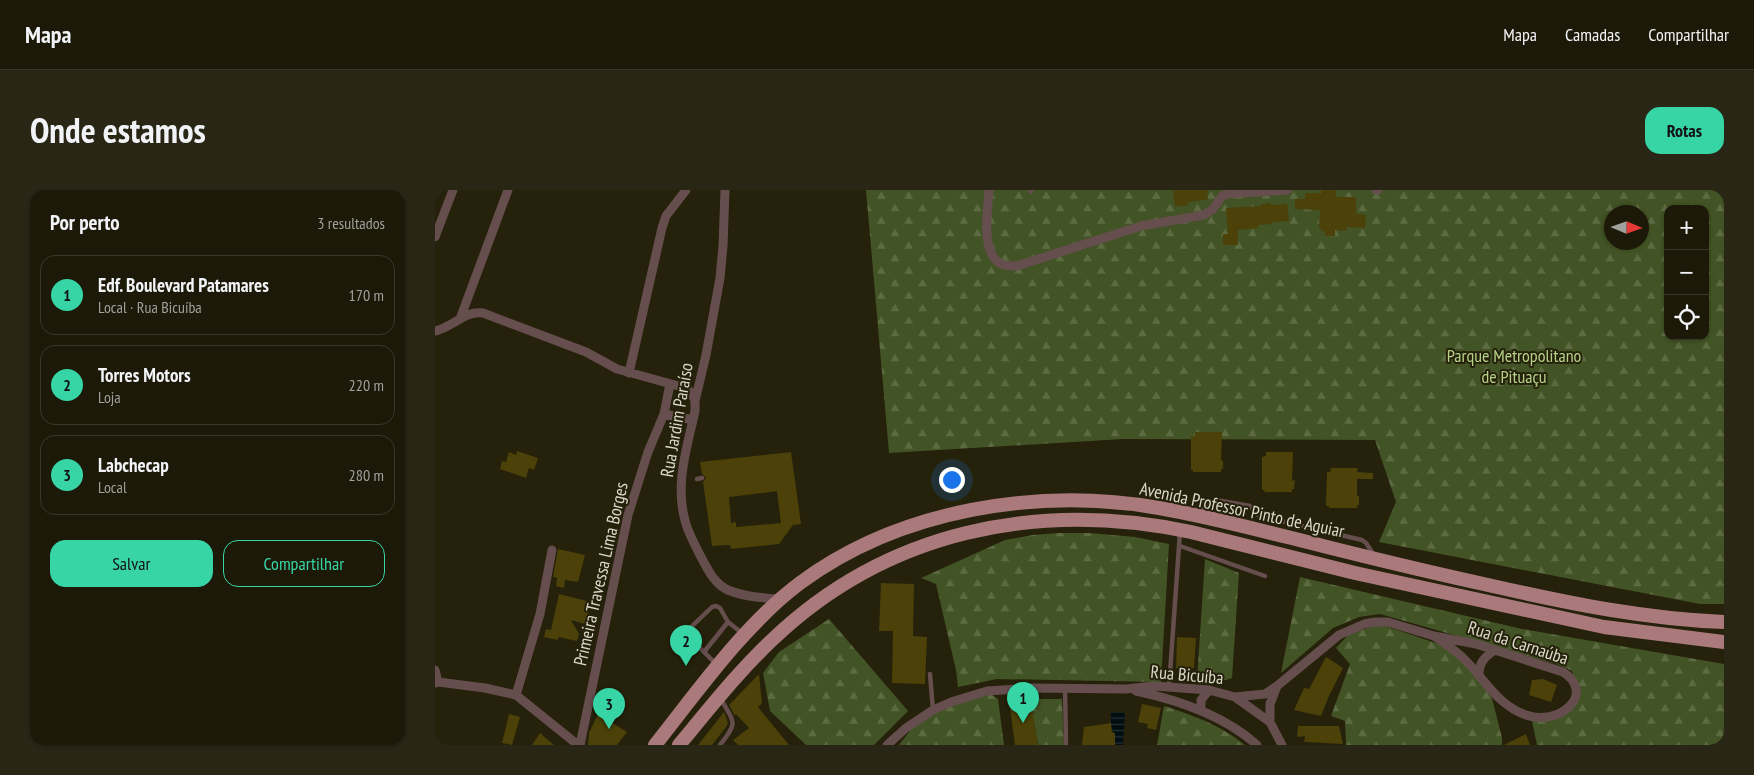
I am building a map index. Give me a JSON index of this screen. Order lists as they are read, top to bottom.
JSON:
{
  "streets": {
    "main road": ["Avenida Professor Pinto de Aguiar"],
    "street": [
      "Rua Jardim Paraíso",
      "Primeira Travessa Lima Borges",
      "Rua da Carnaúba",
      "Rua Bicuíba"
    ]
  },
  "crossings": [
    ["Rua Jardim Paraíso", "Avenida Professor Pinto de Aguiar"],
    ["Rua da Carnaúba", "Rua Bicuíba"]
  ],
  "parks": ["Parque Metropolitano de Pituaçu"],
  "north": "right",
  "page": {
    "header": "Mapa",
    "nav": ["Mapa", "Camadas", "Compartilhar"],
    "title": "Onde estamos",
    "buttons": [
      "Rotas",
      ["Salvar", "Compartilhar"]
    ],
    "heading": ["Por perto", "3 resultados"],
    "map_buttons": ["+", "−"],
    "list": [
      {
        "mark": "1",
        "name": "Edf. Boulevard Patamares",
        "note": "Local · Rua Bicuíba",
        "value": "170 m"
      },
      {
        "mark": "2",
        "name": "Torres Motors",
        "note": "Loja",
        "value": "220 m"
      },
      {
        "mark": "3",
        "name": "Labchecap",
        "note": "Local",
        "value": "280 m"
      }
    ],
    "pins": ["2", "1", "3"]
  }
}
